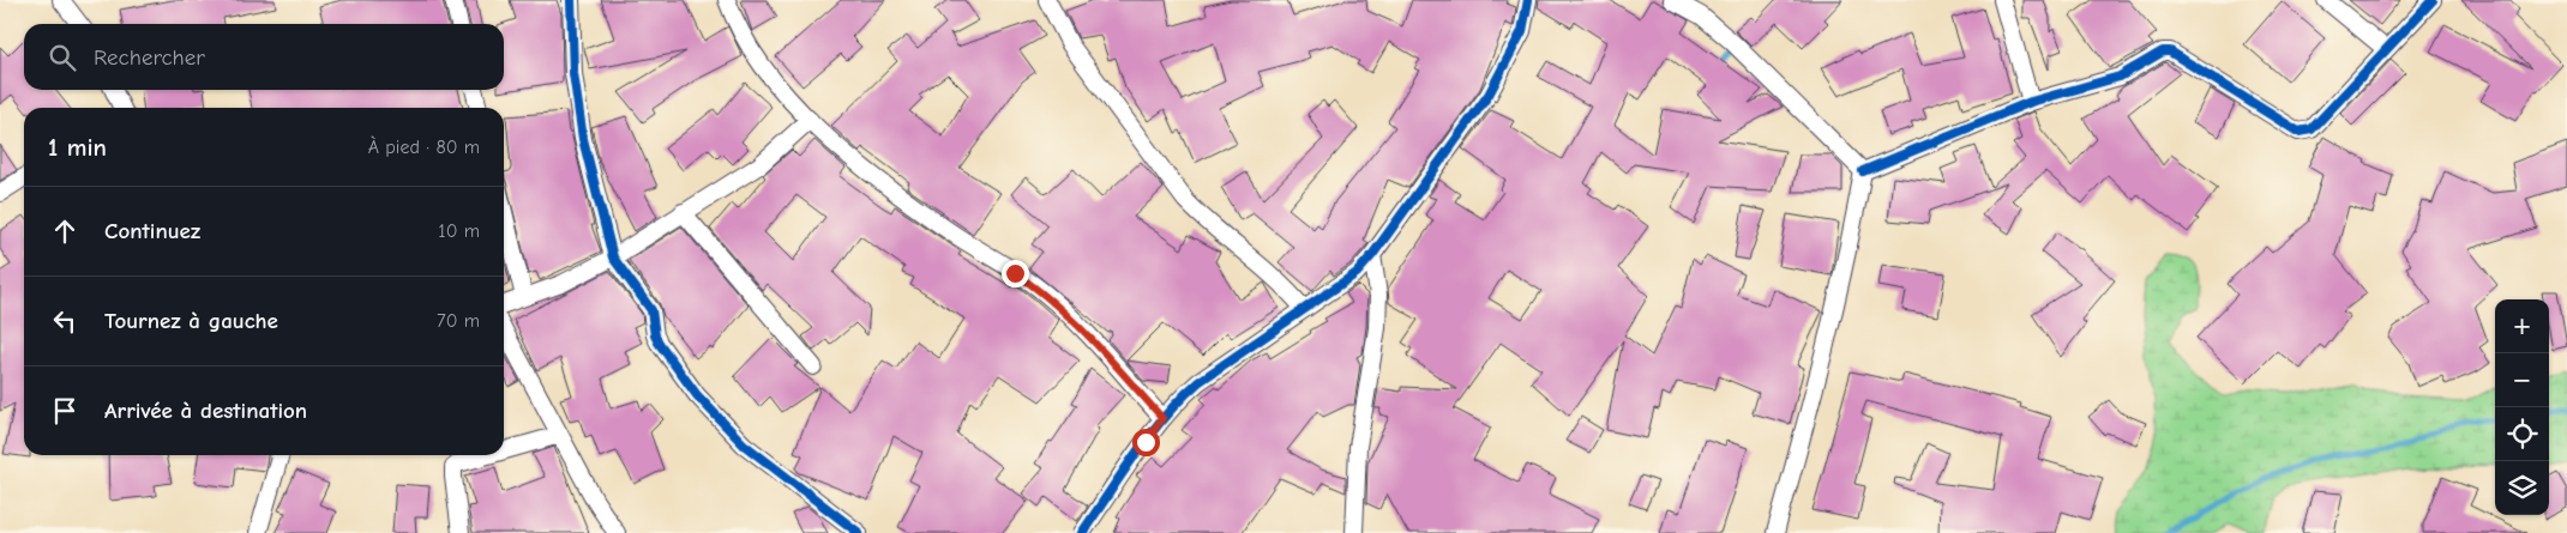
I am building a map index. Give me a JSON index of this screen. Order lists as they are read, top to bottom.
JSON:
{
  "page": {
    "search": "Rechercher",
    "heading": ["1 min", "À pied · 80 m"],
    "list": [
      ["Continuez", "10 m"],
      ["Tournez à gauche", "70 m"],
      "Arrivée à destination"
    ],
    "map_buttons": ["+", "−"]
  }
}
